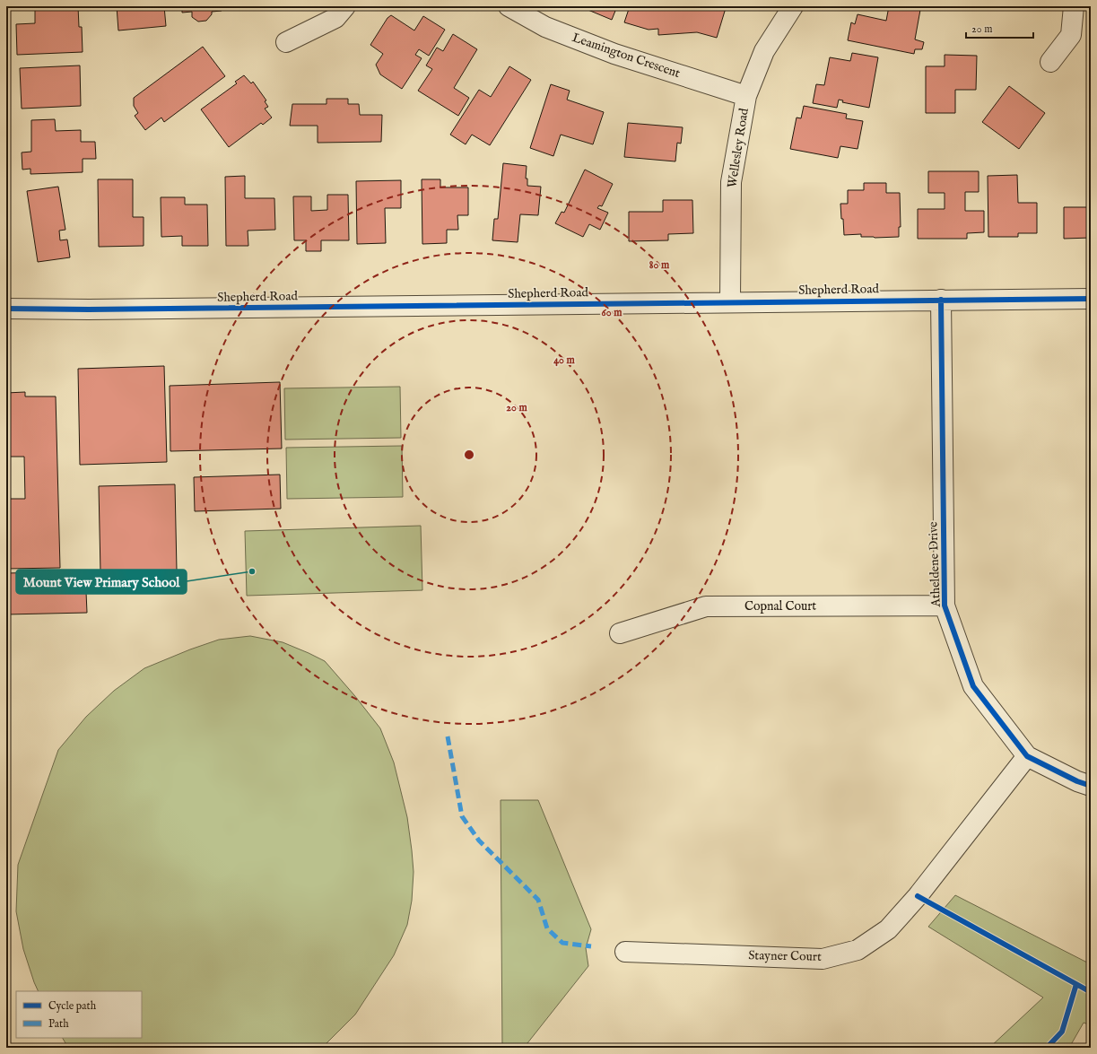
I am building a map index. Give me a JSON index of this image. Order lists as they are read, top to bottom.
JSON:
{
  "streets": {
    "street": [
      "Leamington Crescent",
      "Wellesley Road",
      "Shepherd Road",
      "Atheldene Drive",
      "Copnal Court",
      "Stayner Court"
    ]
  },
  "crossings": [
    ["Leamington Crescent", "Wellesley Road"],
    ["Wellesley Road", "Shepherd Road"],
    ["Shepherd Road", "Atheldene Drive"],
    ["Atheldene Drive", "Copnal Court"],
    ["Atheldene Drive", "Stayner Court"]
  ],
  "places": ["Mount View Primary School"],
  "legend": ["Cycle path", "Path"],
  "scale_bar": "20 m",
  "rings": [
    "80 m",
    "60 m",
    "40 m",
    "20 m"
  ]
}
